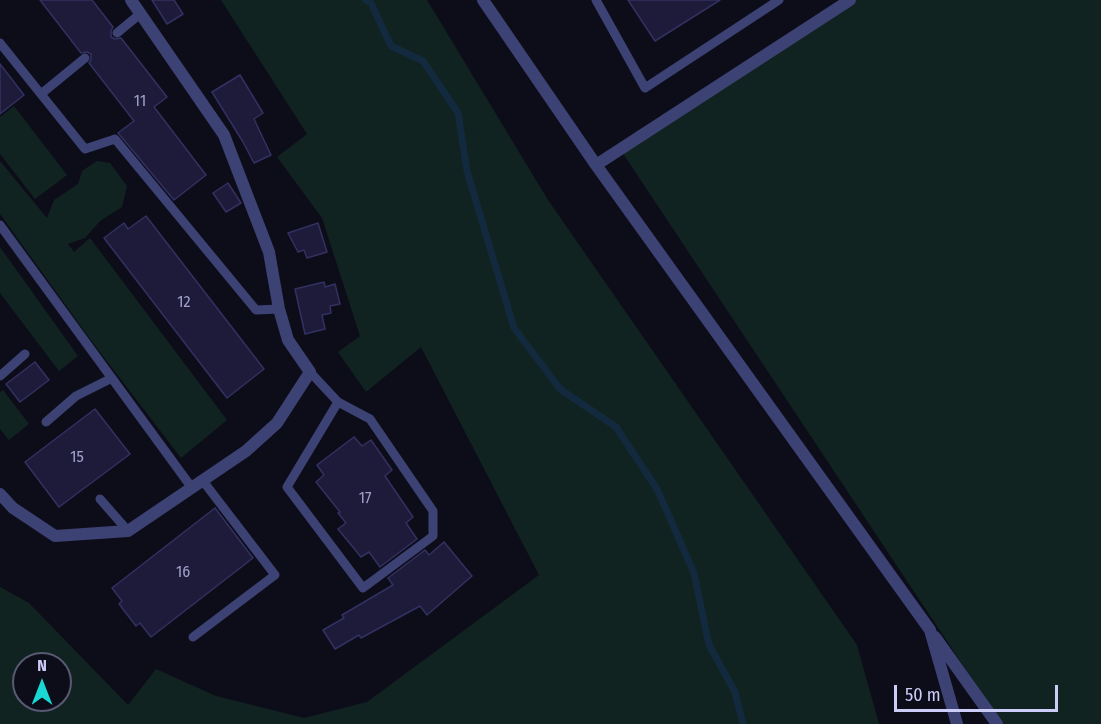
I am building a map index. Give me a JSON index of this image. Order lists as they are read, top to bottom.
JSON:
{
  "house_numbers": [
    "11",
    "12",
    "15",
    "17",
    "16"
  ],
  "scale_bar": "50 m",
  "north": "top"
}
